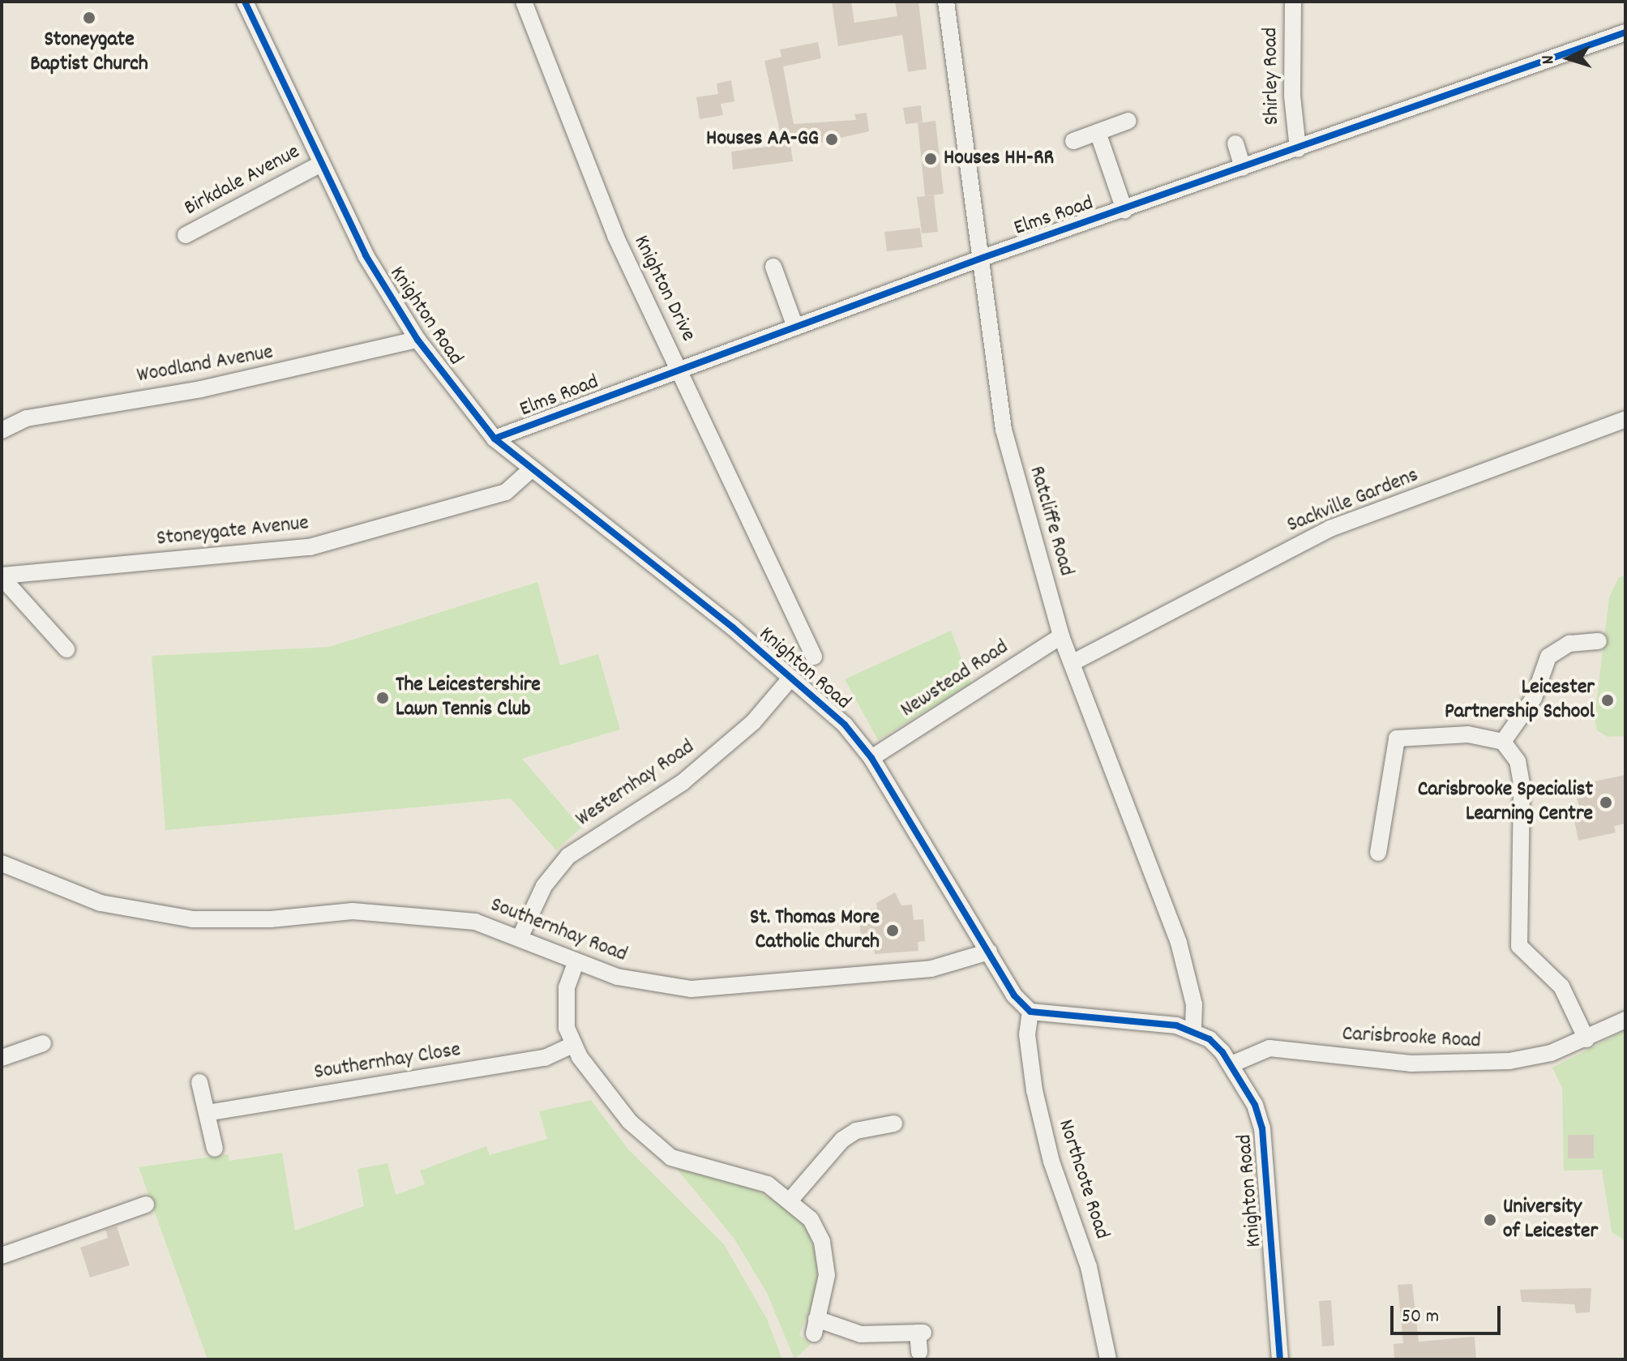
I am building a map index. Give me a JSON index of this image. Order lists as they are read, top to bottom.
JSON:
{
  "streets": {
    "street": [
      "Shirley Road",
      "Birkdale Avenue",
      "Elms Road",
      "Knighton Drive",
      "Knighton Road",
      "Woodland Avenue",
      "Sackville Gardens",
      "Ratcliffe Road",
      "Stoneygate Avenue",
      "Newstead Road",
      "Westernhay Road",
      "Southernhay Road",
      "Carisbrooke Road",
      "Southernhay Close",
      "Northcote Road"
    ]
  },
  "crossings": [
    ["Shirley Road", "Elms Road"],
    ["Birkdale Avenue", "Knighton Road"],
    ["Elms Road", "Knighton Drive"],
    ["Elms Road", "Knighton Road"],
    ["Elms Road", "Ratcliffe Road"],
    ["Knighton Road", "Woodland Avenue"],
    ["Knighton Road", "Ratcliffe Road"],
    ["Knighton Road", "Stoneygate Avenue"],
    ["Knighton Road", "Newstead Road"],
    ["Knighton Road", "Westernhay Road"],
    ["Knighton Road", "Southernhay Road"],
    ["Knighton Road", "Carisbrooke Road"],
    ["Knighton Road", "Northcote Road"],
    ["Sackville Gardens", "Ratcliffe Road"],
    ["Ratcliffe Road", "Newstead Road"],
    ["Westernhay Road", "Southernhay Road"]
  ],
  "places": [
    "Stoneygate Baptist Church",
    "Houses AA-GG",
    "Houses HH-RR",
    "The Leicestershire Lawn Tennis Club",
    "Leicester Partnership School",
    "Carisbrooke Specialist Learning Centre",
    "St. Thomas More Catholic Church",
    "University of Leicester"
  ],
  "scale_bar": "50 m",
  "north": "left"
}
